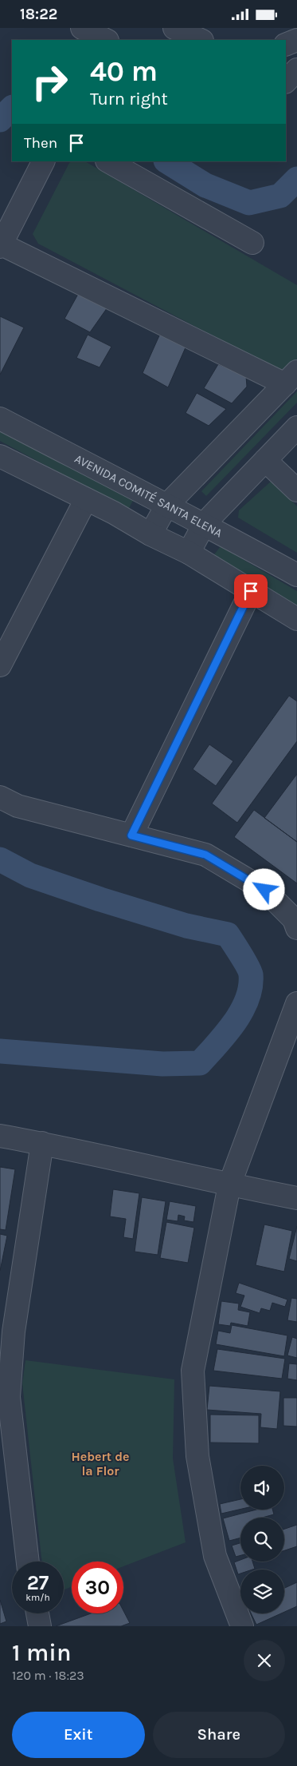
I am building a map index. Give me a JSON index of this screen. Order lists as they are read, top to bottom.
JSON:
{
  "streets": {
    "street": ["AVENIDA COMITÉ SANTA ELENA"]
  },
  "districts": ["Hebert de la Flor"],
  "page": {
    "status": "18:22",
    "turn": ["40 m", "Turn right"],
    "then": "Then",
    "speed": "27 km/h",
    "limit": "30",
    "heading": ["1 min", "120 m · 18:23"],
    "buttons": ["Exit", "Share"]
  }
}
